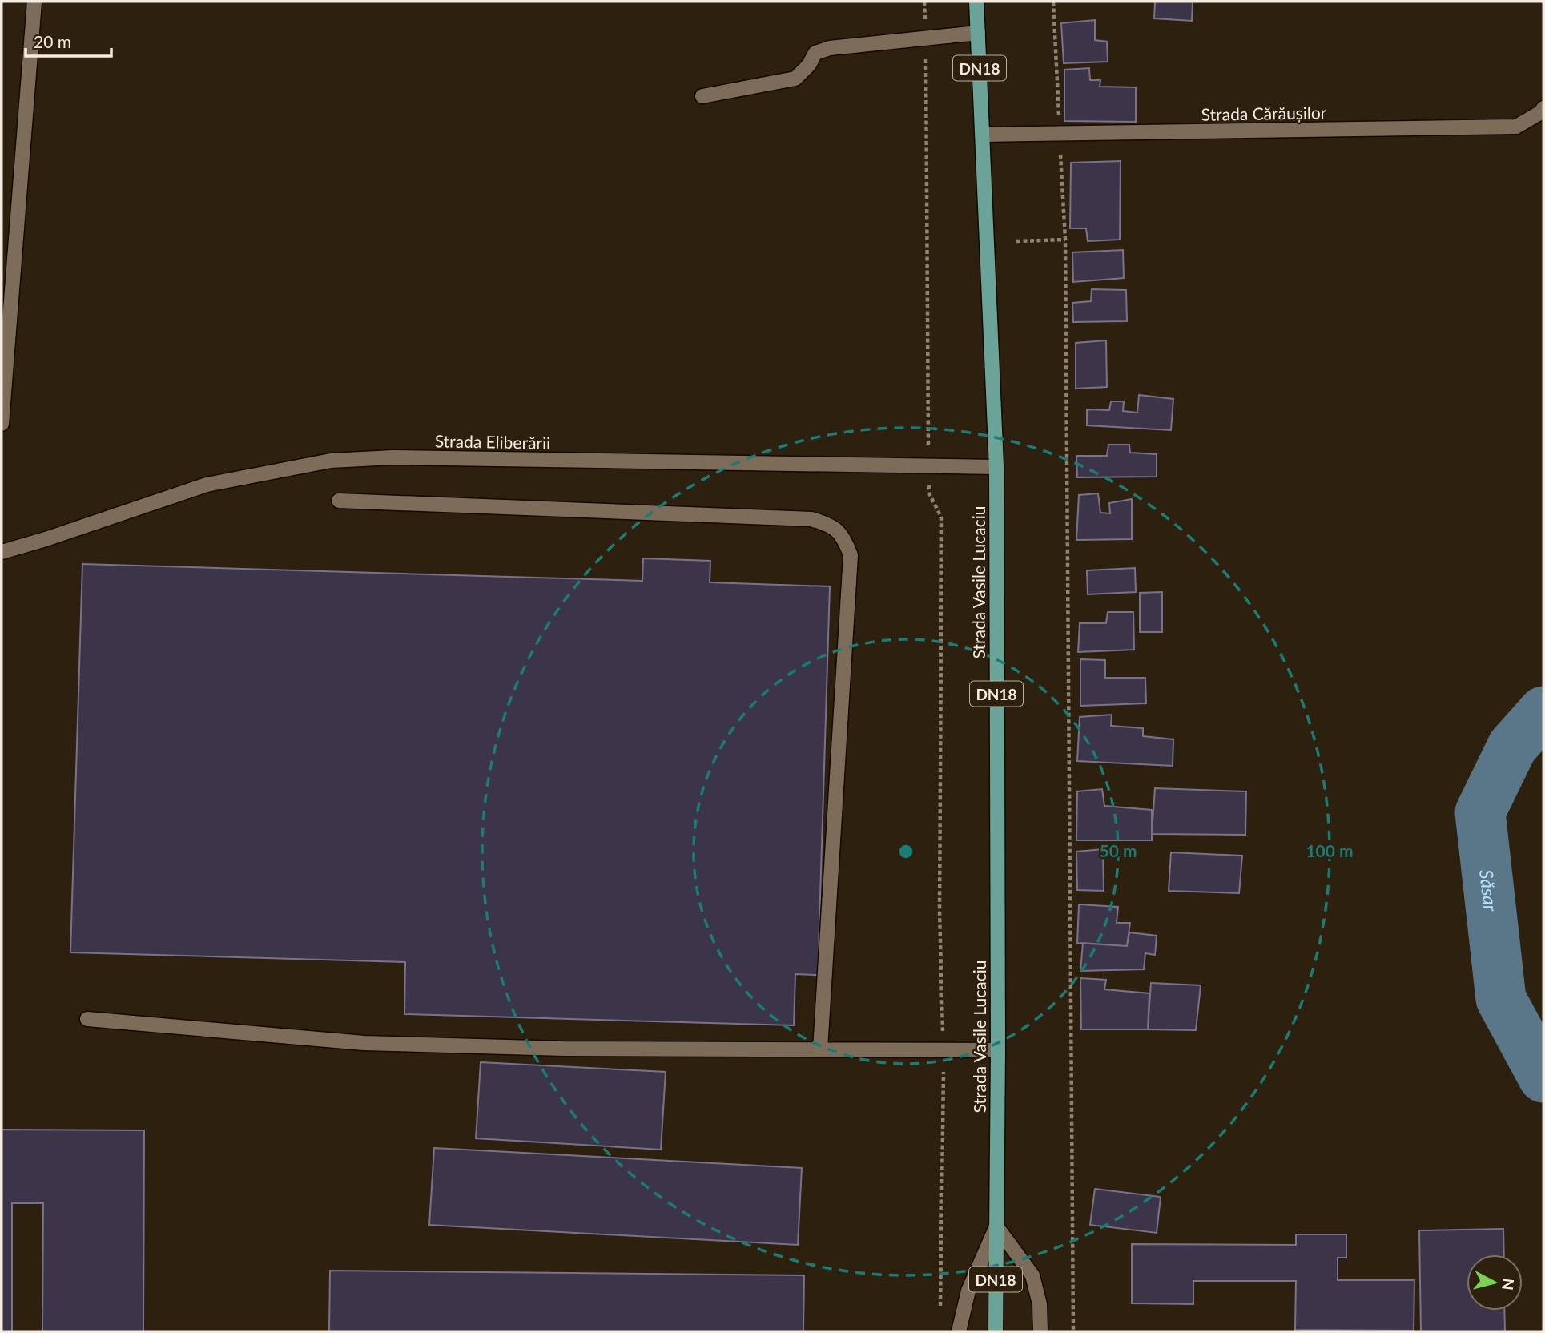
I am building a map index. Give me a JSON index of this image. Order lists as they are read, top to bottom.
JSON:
{
  "streets": {
    "main road": ["DN18", "Strada Vasile Lucaciu"],
    "street": ["Strada Cărăușilor", "Strada Eliberării"]
  },
  "crossings": [
    ["Strada Cărăușilor", "Strada Vasile Lucaciu"],
    ["Strada Eliberării", "Strada Vasile Lucaciu"]
  ],
  "water": ["Săsar"],
  "scale_bar": "20 m",
  "north": "right",
  "rings": ["50 m", "100 m"]
}
